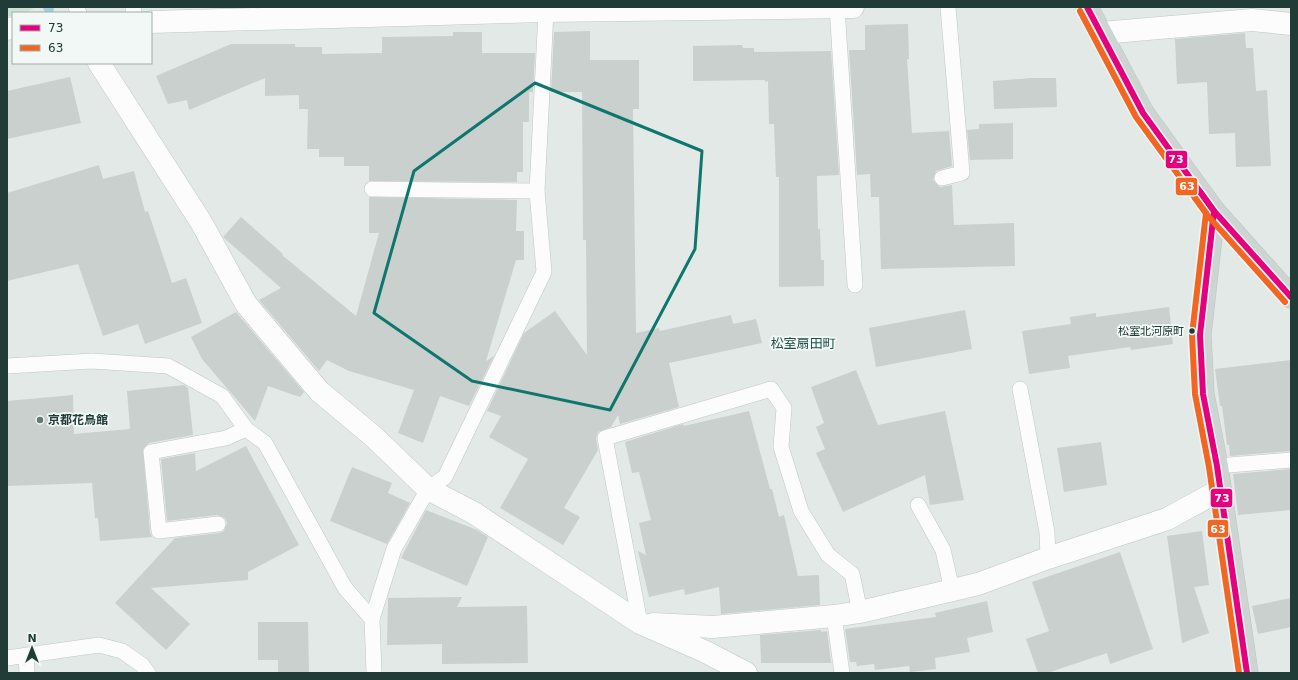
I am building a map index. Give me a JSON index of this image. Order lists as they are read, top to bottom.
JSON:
{
  "districts": ["松室扇田町"],
  "places": ["松室北河原町", "京都花鳥館"],
  "lines": ["transit line 73", "transit line 63"],
  "legend": ["73", "63"],
  "north": "top"
}
